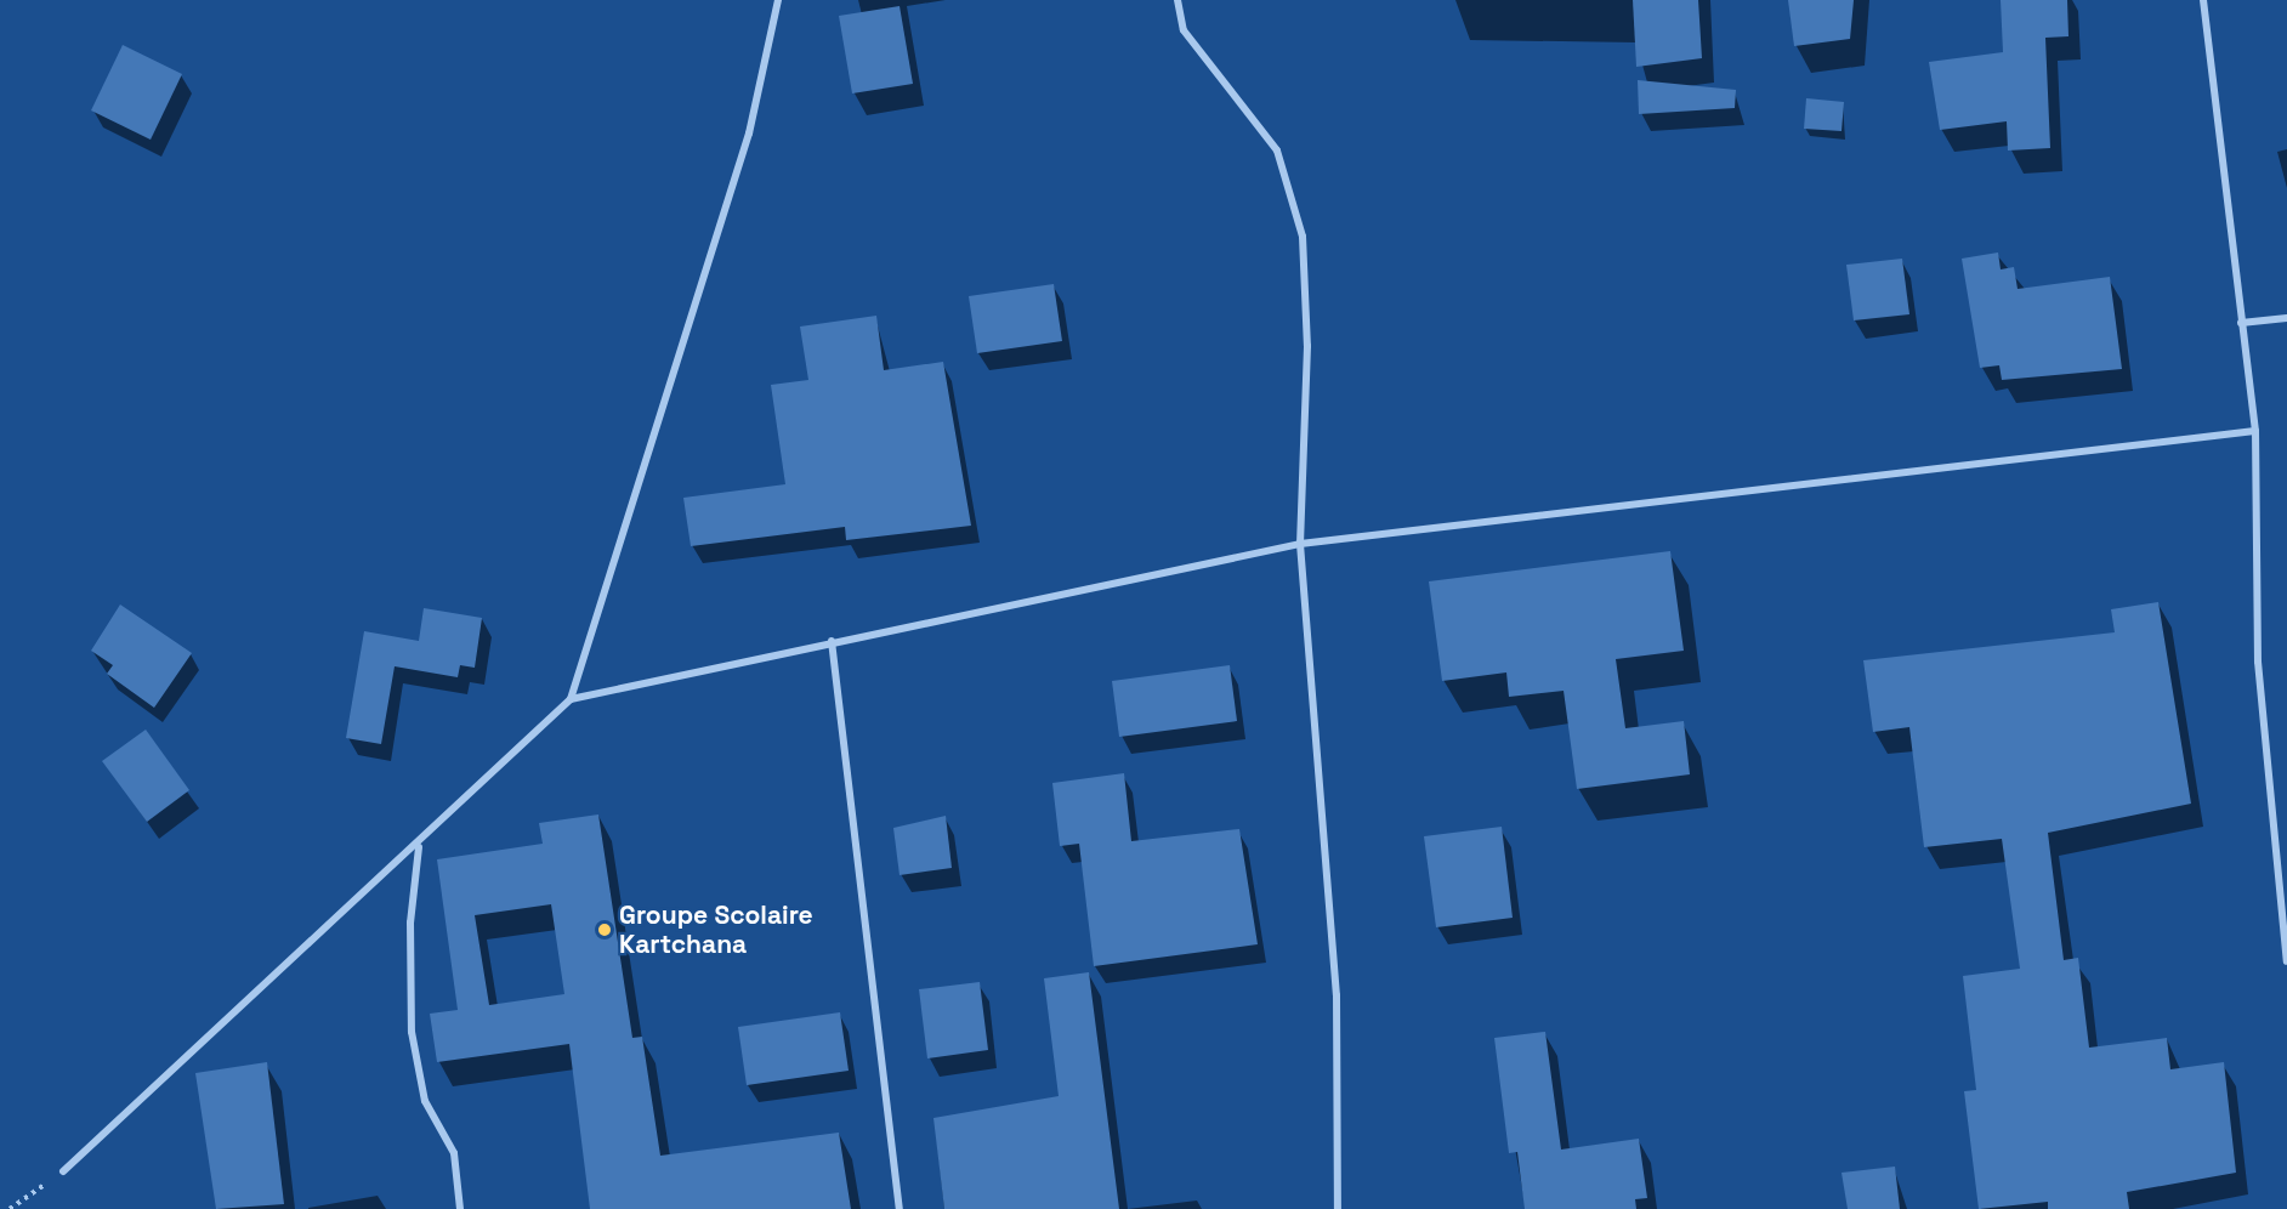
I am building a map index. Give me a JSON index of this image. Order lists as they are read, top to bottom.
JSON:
{
  "places": ["Groupe Scolaire Kartchana"]
}
